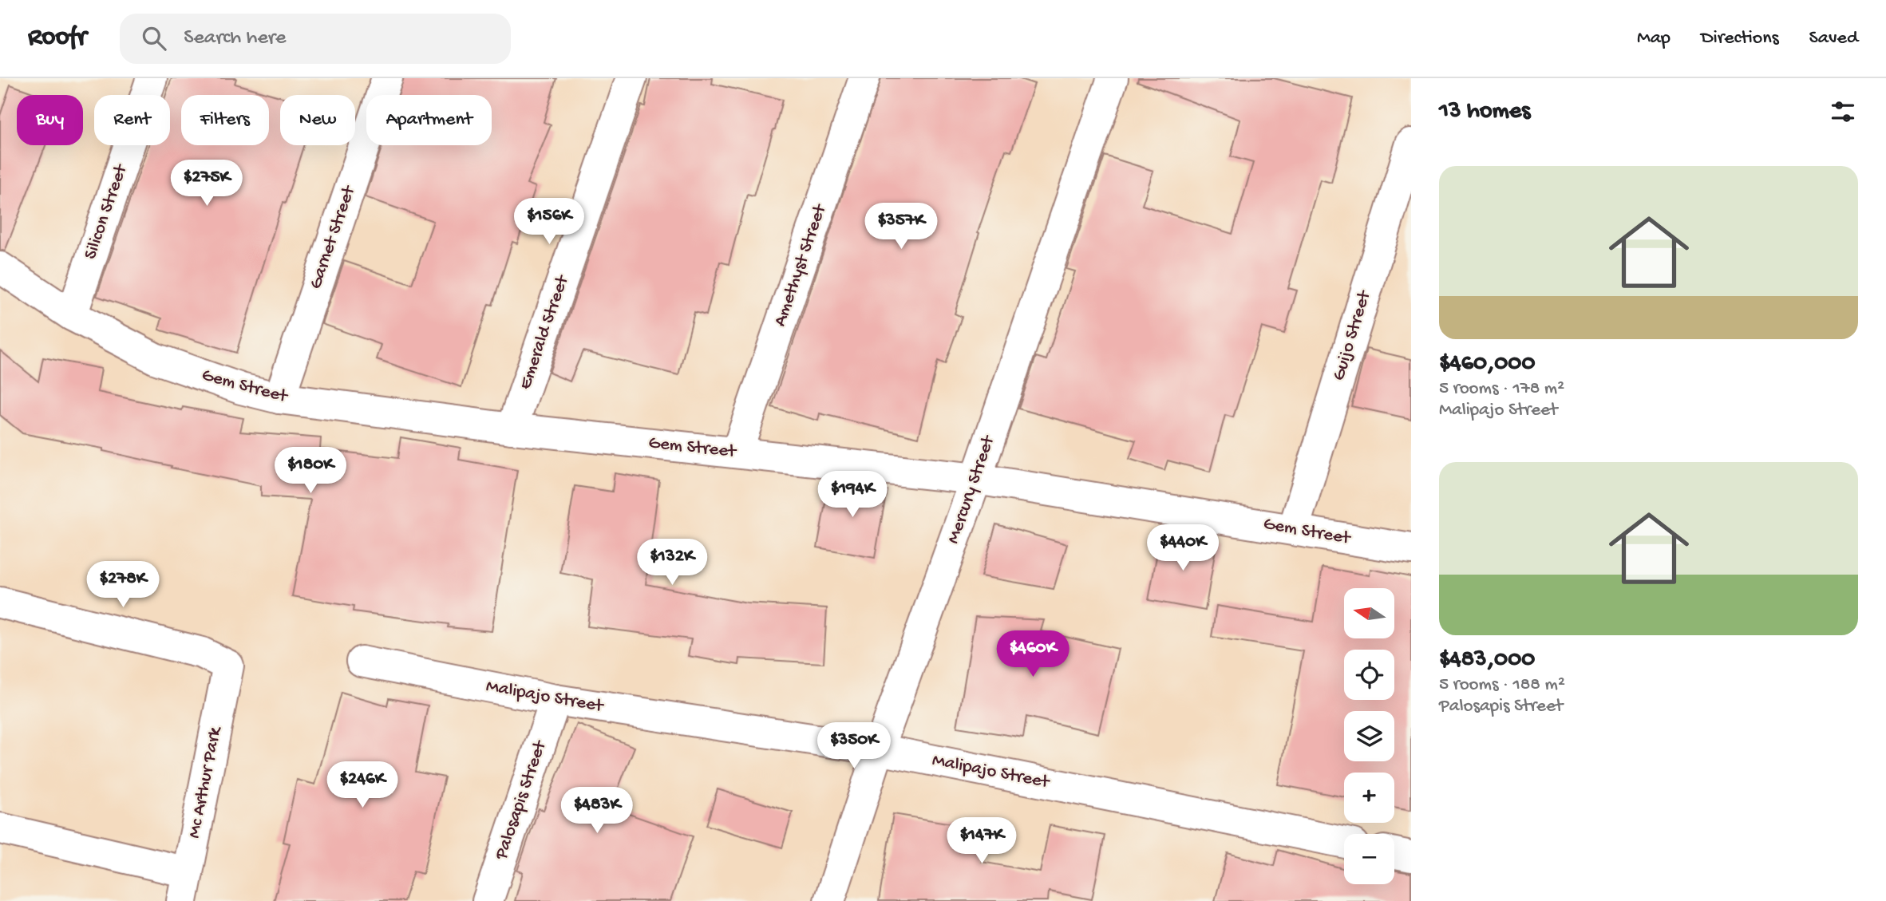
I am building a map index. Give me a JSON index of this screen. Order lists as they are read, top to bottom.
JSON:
{
  "streets": {
    "street": [
      "Silicon Street",
      "Garnet Street",
      "Amethyst Street",
      "Emerald Street",
      "Guijo Street",
      "Gem Street",
      "Mercury Street",
      "Malipajo Street",
      "Mc Arthur Park",
      "Palosapis Street"
    ]
  },
  "crossings": [
    ["Silicon Street", "Gem Street"],
    ["Garnet Street", "Gem Street"],
    ["Amethyst Street", "Gem Street"],
    ["Emerald Street", "Gem Street"],
    ["Guijo Street", "Gem Street"],
    ["Gem Street", "Mercury Street"],
    ["Mercury Street", "Malipajo Street"],
    ["Malipajo Street", "Palosapis Street"]
  ],
  "north": "left",
  "page": {
    "header": "Roofr",
    "search": "Search here",
    "nav": ["Map", "Directions", "Saved"],
    "heading": "13 homes",
    "chip": [
      "Buy",
      "Rent",
      "Filters",
      "New",
      "Apartment"
    ],
    "list": [
      {
        "name": "$460,000",
        "note": "5 rooms · 178 m² · Malipajo Street"
      },
      {
        "name": "$483,000",
        "note": "5 rooms · 188 m² · Palosapis Street"
      }
    ],
    "price": [
      "$275K",
      "$156K",
      "$357K",
      "$180K",
      "$194K",
      "$440K",
      "$132K",
      "$278K",
      "$460K",
      "$350K",
      "$246K",
      "$483K",
      "$147K"
    ],
    "map_buttons": ["+", "−"]
  }
}
